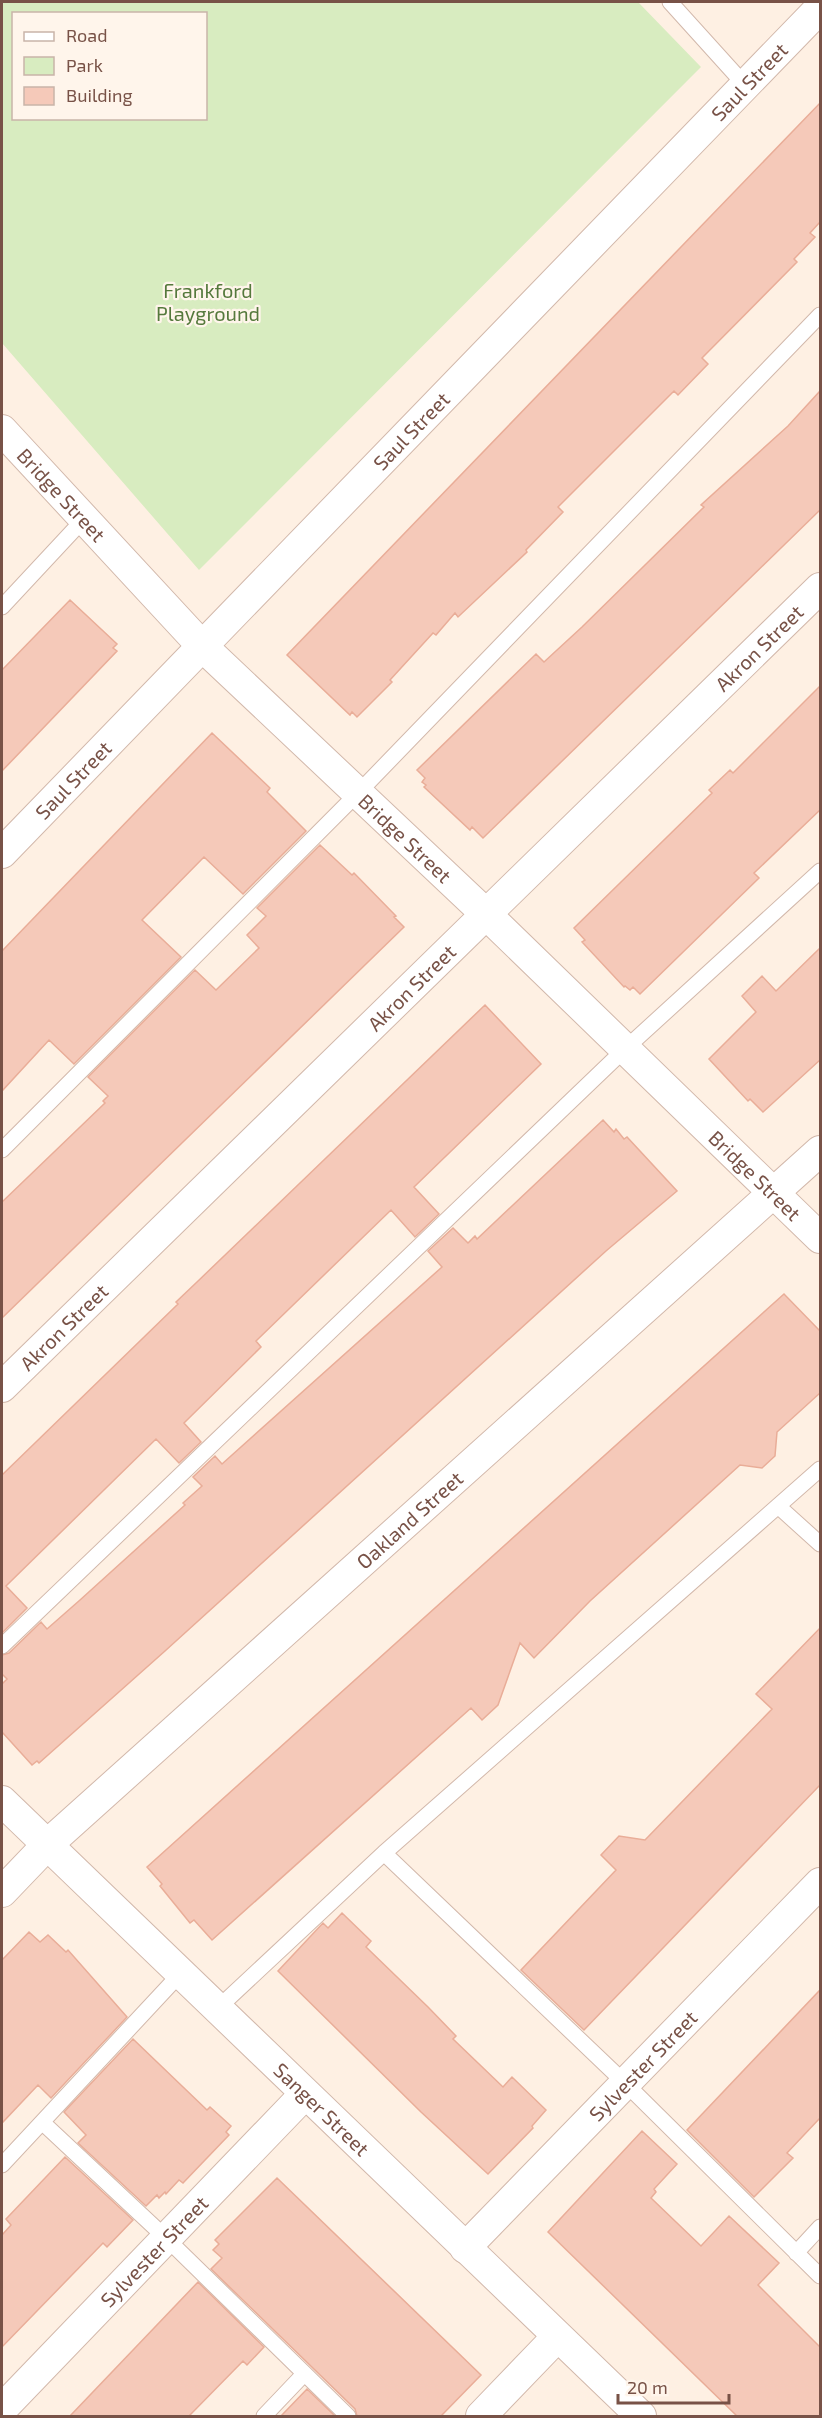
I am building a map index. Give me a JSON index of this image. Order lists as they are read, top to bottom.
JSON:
{
  "streets": {
    "street": [
      "Saul Street",
      "Bridge Street",
      "Akron Street",
      "Oakland Street",
      "Sylvester Street",
      "Sanger Street"
    ]
  },
  "crossings": [
    ["Saul Street", "Bridge Street"],
    ["Bridge Street", "Akron Street"],
    ["Bridge Street", "Oakland Street"],
    ["Oakland Street", "Sanger Street"],
    ["Sylvester Street", "Sanger Street"]
  ],
  "parks": ["Frankford Playground"],
  "legend": ["Road", "Park", "Building"],
  "scale_bar": "20 m"
}
